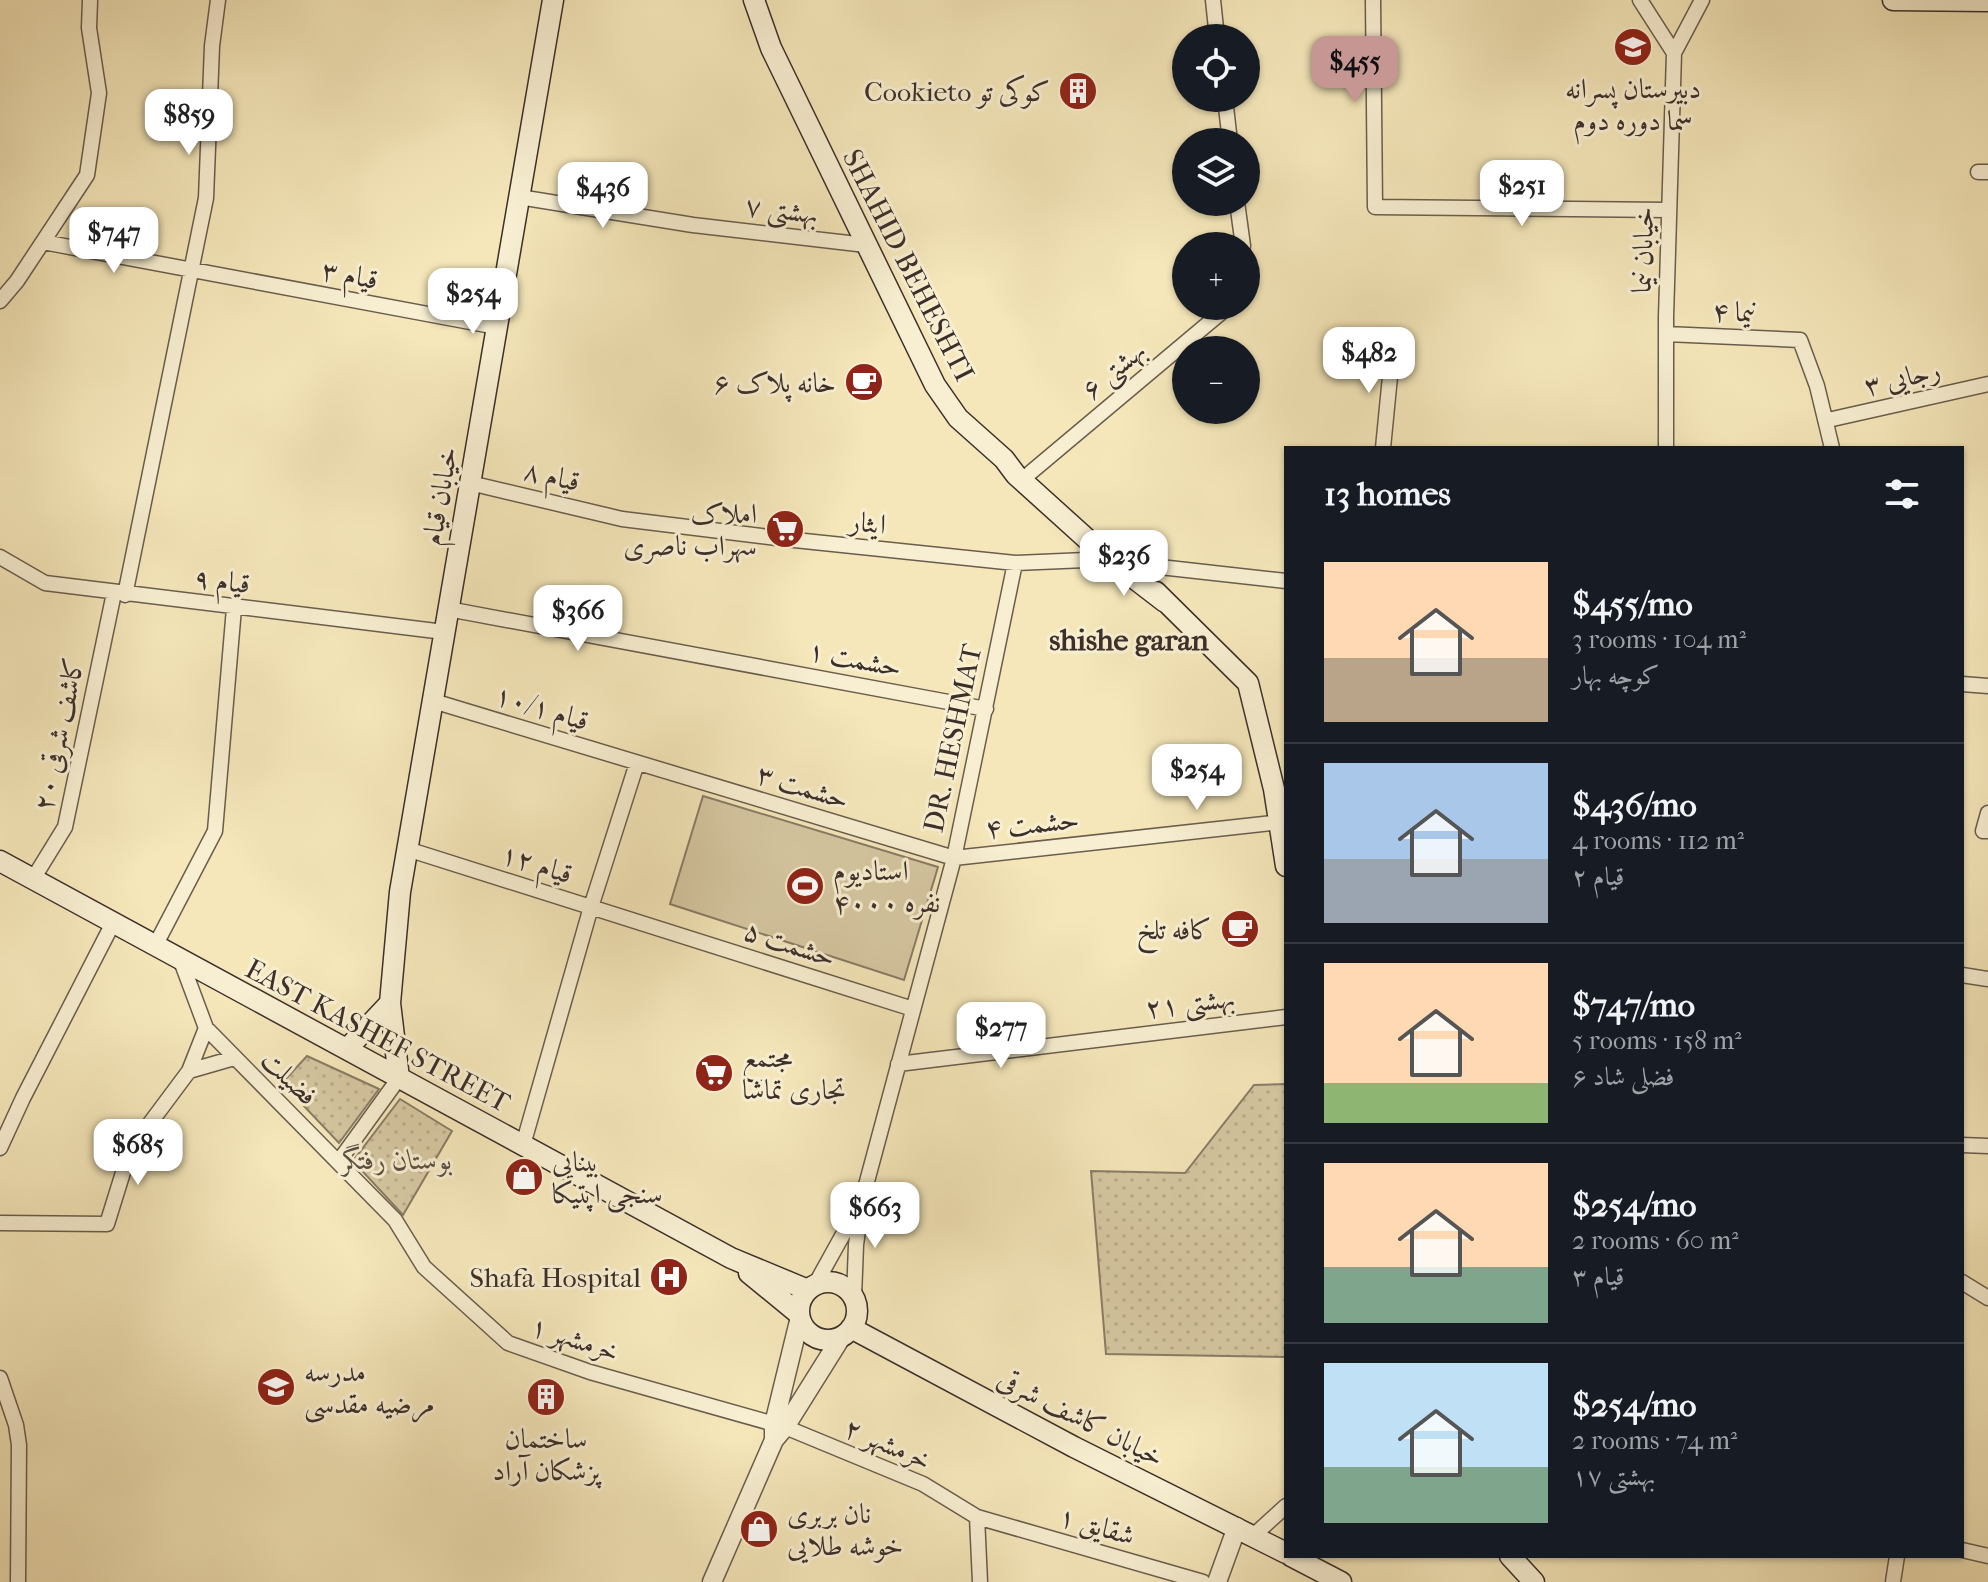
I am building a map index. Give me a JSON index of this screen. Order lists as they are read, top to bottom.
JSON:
{
  "streets": {
    "main road": [
      "SHAHID BEHESHTI",
      "خیابان قیام",
      "EAST KASHEF STREET",
      "خیابان کاشف شرقی"
    ],
    "street": [
      "بهشتی ۷",
      "خیابان نیما",
      "قیام ۳",
      "نیما ۴",
      "بهشتی ۶",
      "رجایی ۳",
      "قیام ۸",
      "ایثار",
      "قیام ۹",
      "حشمت ۱",
      "قیام ۱۰/۱",
      "کاشف شرقی ۲۰",
      "DR. HESHMAT",
      "حشمت ۳",
      "حشمت ۴",
      "قیام ۱۲",
      "حشمت ۵",
      "بهشتی ۲۱",
      "فضیلت",
      "خرمشهر ۱",
      "خرمشهر ۲",
      "شقایق ۱"
    ]
  },
  "crossings": [
    ["بهشتی ۷", "SHAHID BEHESHTI"],
    ["بهشتی ۷", "خیابان قیام"],
    ["خیابان نیما", "نیما ۴"],
    ["SHAHID BEHESHTI", "ایثار"],
    ["SHAHID BEHESHTI", "حشمت ۴"],
    ["قیام ۳", "خیابان قیام"],
    ["قیام ۳", "کاشف شرقی ۲۰"],
    ["نیما ۴", "رجایی ۳"],
    ["قیام ۸", "خیابان قیام"],
    ["قیام ۸", "ایثار"],
    ["خیابان قیام", "قیام ۹"],
    ["خیابان قیام", "حشمت ۱"],
    ["خیابان قیام", "قیام ۱۰/۱"],
    ["خیابان قیام", "قیام ۱۲"],
    ["خیابان قیام", "EAST KASHEF STREET"],
    ["ایثار", "DR. HESHMAT"],
    ["قیام ۹", "کاشف شرقی ۲۰"],
    ["حشمت ۱", "DR. HESHMAT"],
    ["قیام ۱۰/۱", "حشمت ۳"],
    ["کاشف شرقی ۲۰", "EAST KASHEF STREET"],
    ["DR. HESHMAT", "حشمت ۳"],
    ["DR. HESHMAT", "حشمت ۴"],
    ["DR. HESHMAT", "حشمت ۵"],
    ["DR. HESHMAT", "بهشتی ۲۱"],
    ["حشمت ۳", "حشمت ۴"],
    ["قیام ۱۲", "حشمت ۵"],
    ["EAST KASHEF STREET", "فضیلت"],
    ["فضیلت", "خرمشهر ۱"],
    ["خرمشهر ۱", "خرمشهر ۲"],
    ["خرمشهر ۲", "شقایق ۱"]
  ],
  "districts": ["shishe garan"],
  "parks": ["بوستان رفتگر"],
  "places": {
    "school or university": ["دبیرستان پسرانه سما دوره دوم", "مدرسه مرضیه مقدسی"],
    "building": ["Cookieto کوکی تو", "ساختمان پزشکان آراد"],
    "cafe": ["خانه پلاک ۶", "کافه تلخ"],
    "supermarket": ["املاک سهراب ناصری", "مجتمع تجاری تماشا"],
    "sports": ["استادیوم ۴۰۰۰ نفره"],
    "shop": ["بینایی سنجی اپتیکا", "نان بربری خوشه طلایی"],
    "hospital": ["Shafa Hospital"]
  },
  "page": {
    "map_buttons": ["+", "−"],
    "price": [
      "$455",
      "$859",
      "$251",
      "$436",
      "$747",
      "$254",
      "$482",
      "$236",
      "$366",
      "$254",
      "$277",
      "$685",
      "$663"
    ],
    "heading": "13 homes",
    "list": [
      {
        "name": "$455/mo",
        "note": "3 rooms · 104 m² · کوچه بهار"
      },
      {
        "name": "$436/mo",
        "note": "4 rooms · 112 m² · قیام ۲"
      },
      {
        "name": "$747/mo",
        "note": "5 rooms · 158 m² · فضلی شاد ۶"
      },
      {
        "name": "$254/mo",
        "note": "2 rooms · 60 m² · قیام ۳"
      },
      {
        "name": "$254/mo",
        "note": "2 rooms · 74 m² · بهشتی ۱۷"
      }
    ]
  }
}
